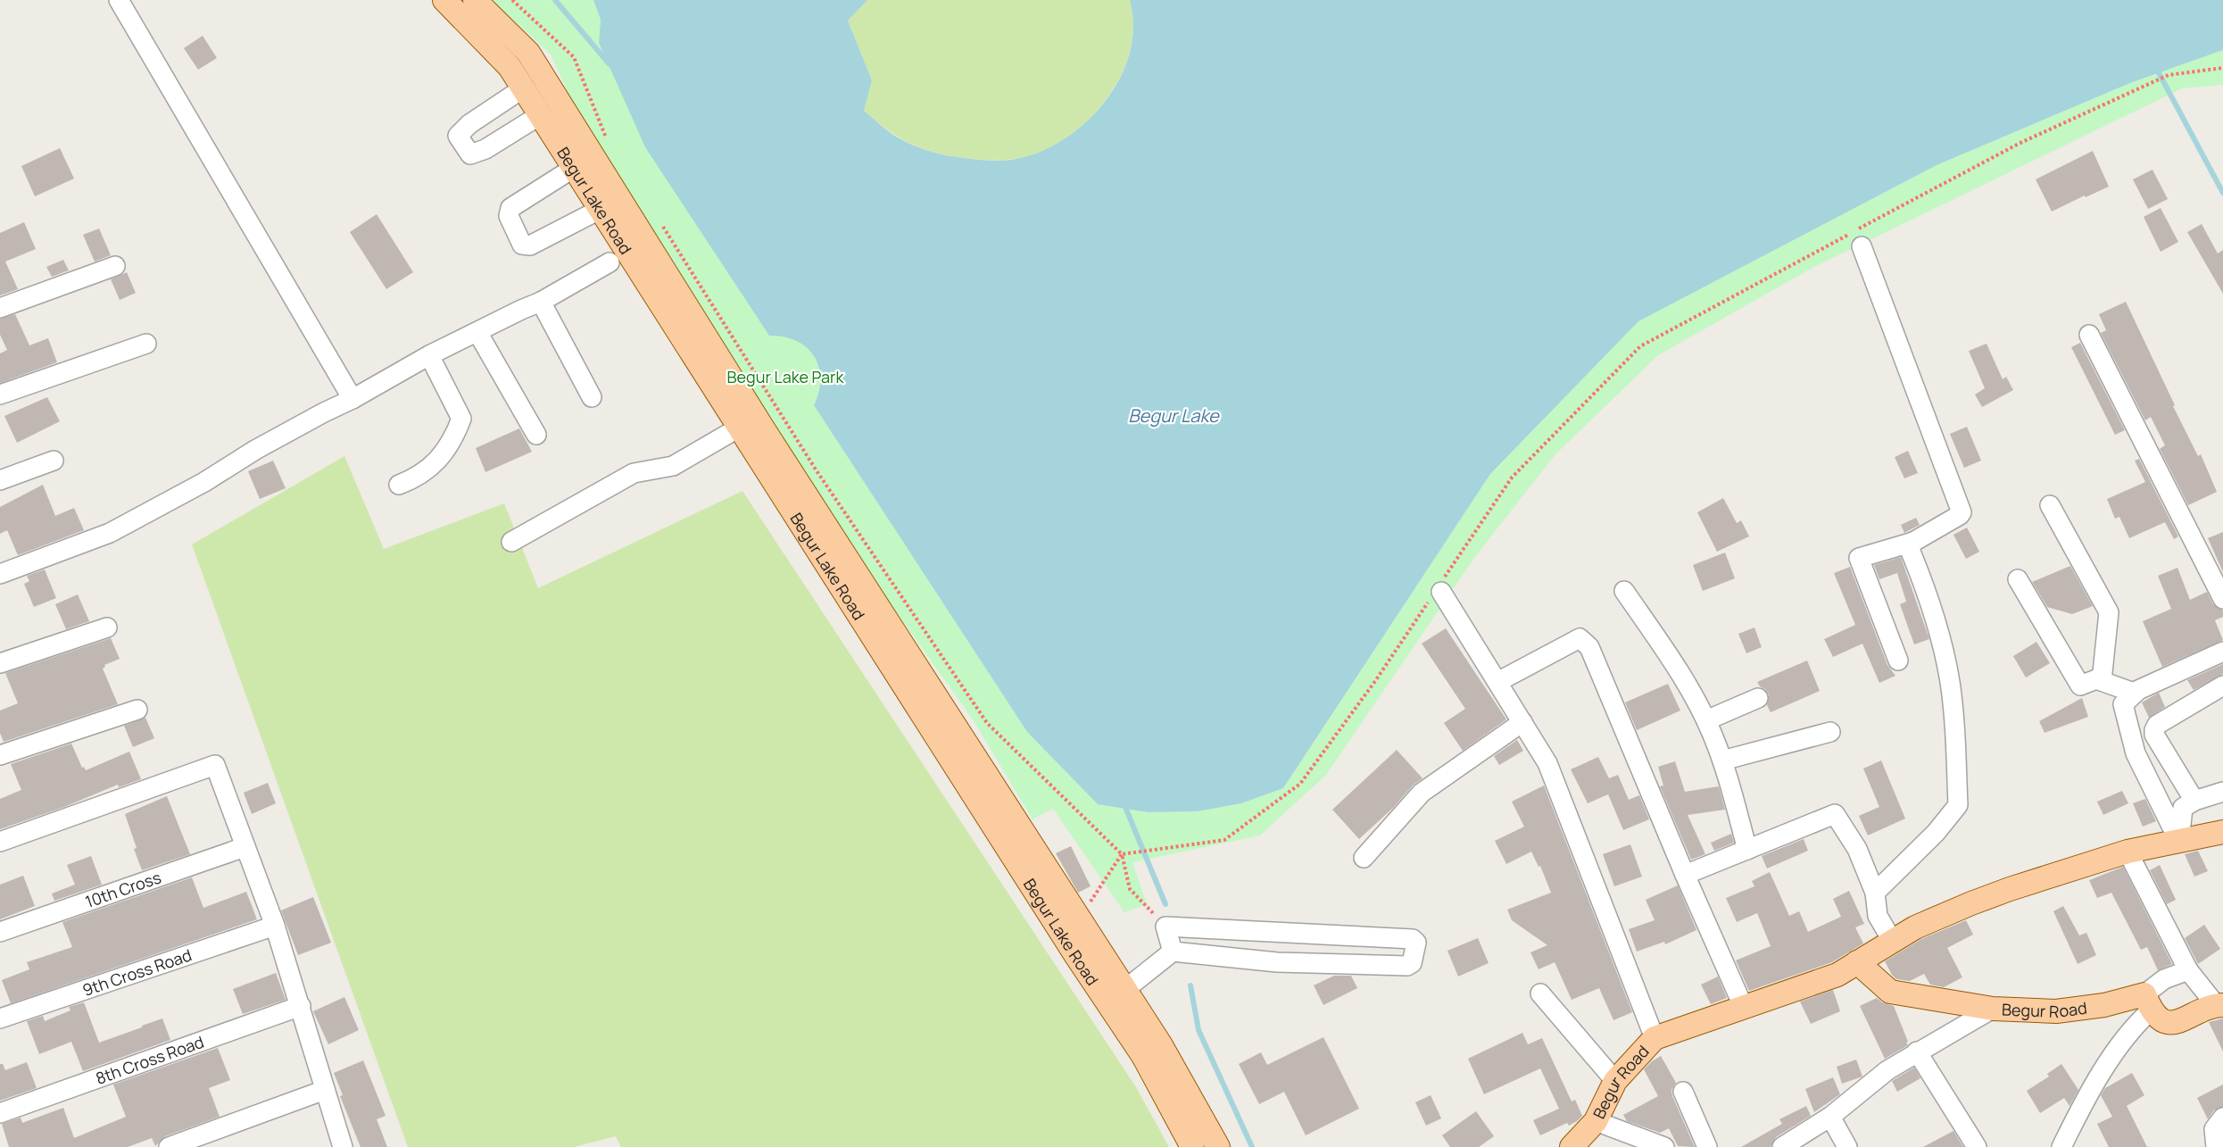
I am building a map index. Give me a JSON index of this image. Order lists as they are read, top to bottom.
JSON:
{
  "streets": {
    "main road": ["Begur Lake Road", "Begur Road"],
    "street": ["10th Cross", "9th Cross Road", "8th Cross Road"]
  },
  "water": ["Begur Lake"],
  "parks": ["Begur Lake Park"]
}
